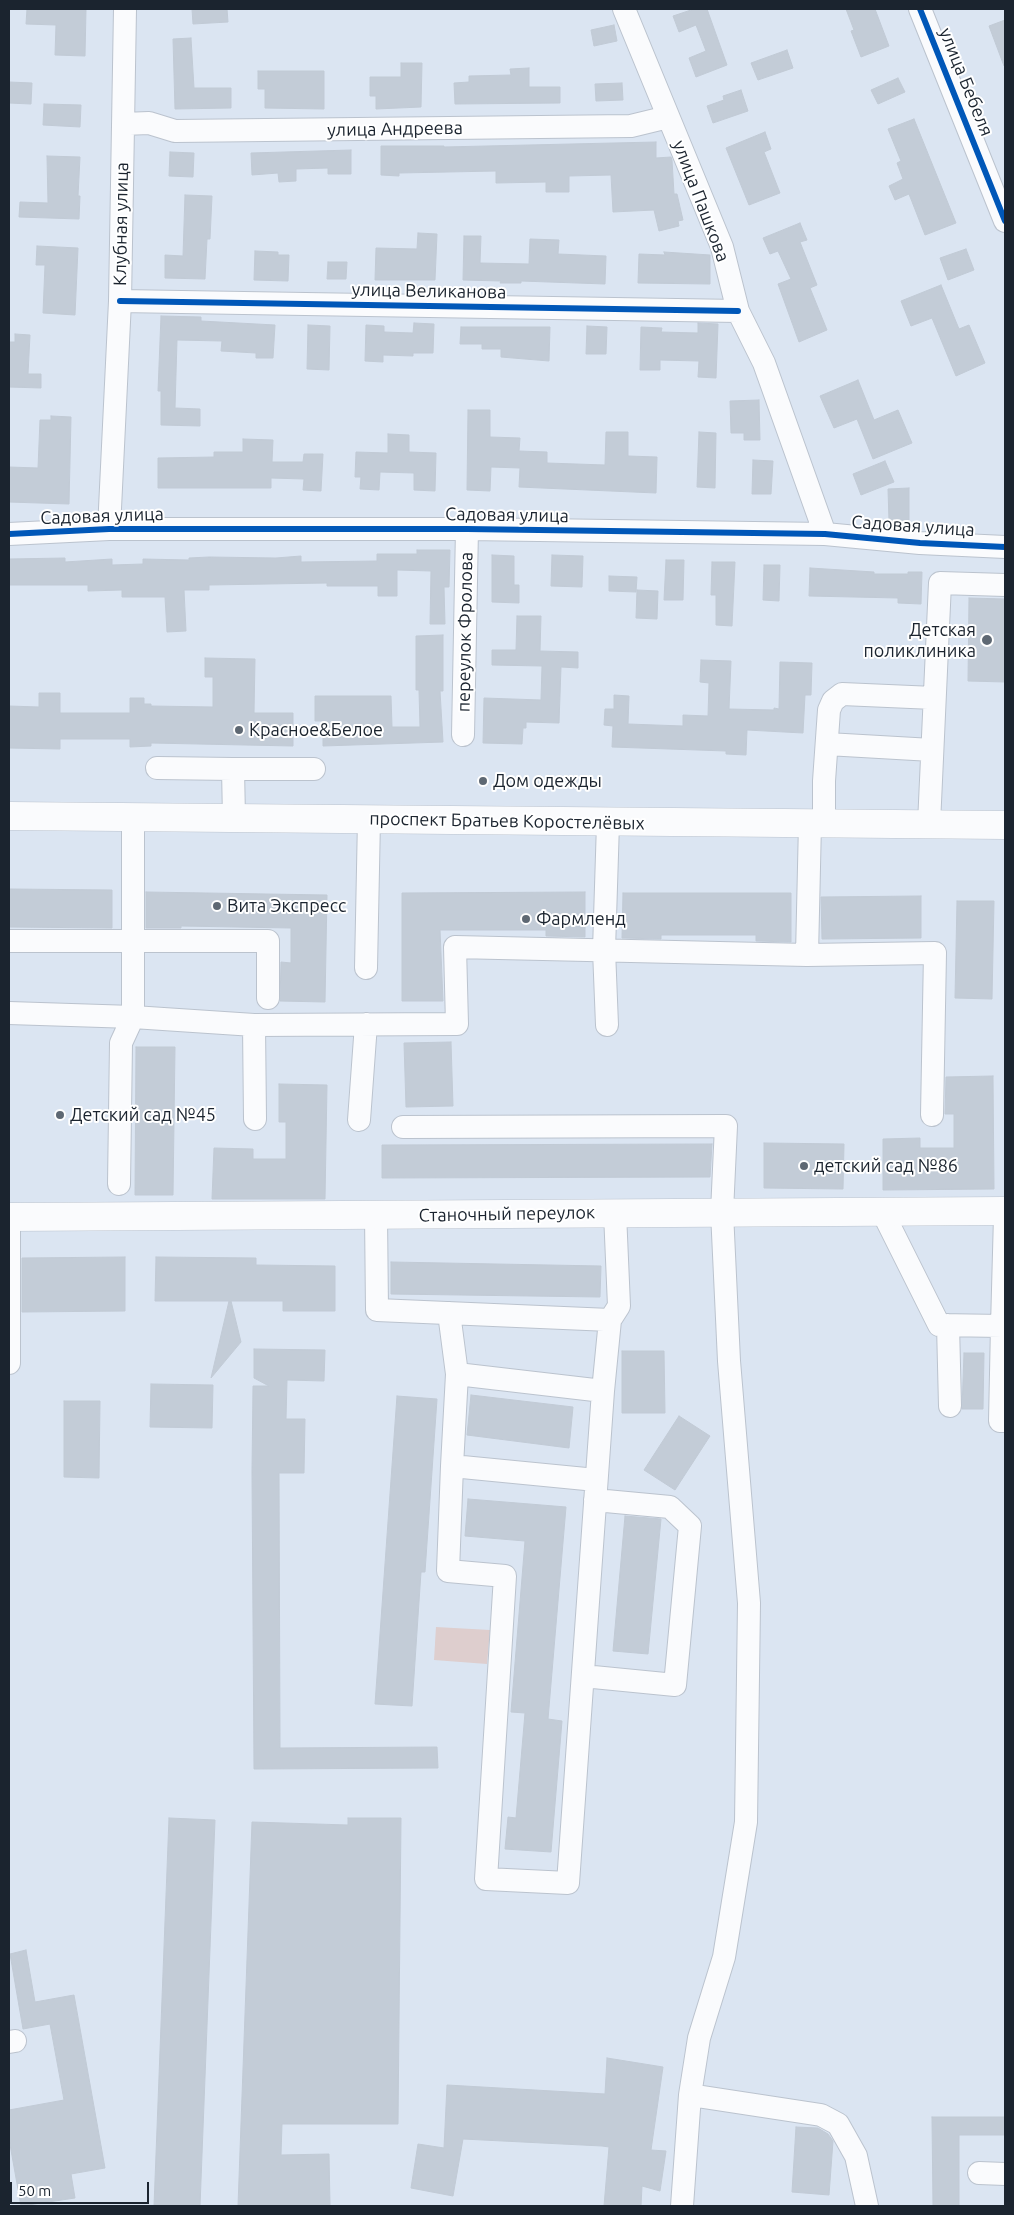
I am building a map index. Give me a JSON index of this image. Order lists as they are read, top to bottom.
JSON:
{
  "streets": {
    "main road": ["проспект Братьев Коростелёвых", "Станочный переулок"],
    "street": [
      "улица Бебеля",
      "улица Андреева",
      "улица Пашкова",
      "Клубная улица",
      "улица Великанова",
      "Садовая улица",
      "переулок Фролова"
    ]
  },
  "crossings": [
    ["улица Андреева", "улица Пашкова"],
    ["улица Андреева", "Клубная улица"],
    ["улица Пашкова", "улица Великанова"],
    ["улица Пашкова", "Садовая улица"],
    ["Клубная улица", "улица Великанова"],
    ["Клубная улица", "Садовая улица"],
    ["Садовая улица", "переулок Фролова"]
  ],
  "places": [
    "Детская поликлиника",
    "Красное&Белое",
    "Дом одежды",
    "Вита Экспресс",
    "Фармленд",
    "Детский сад №45",
    "детский сад №86"
  ],
  "scale_bar": "50 m"
}
